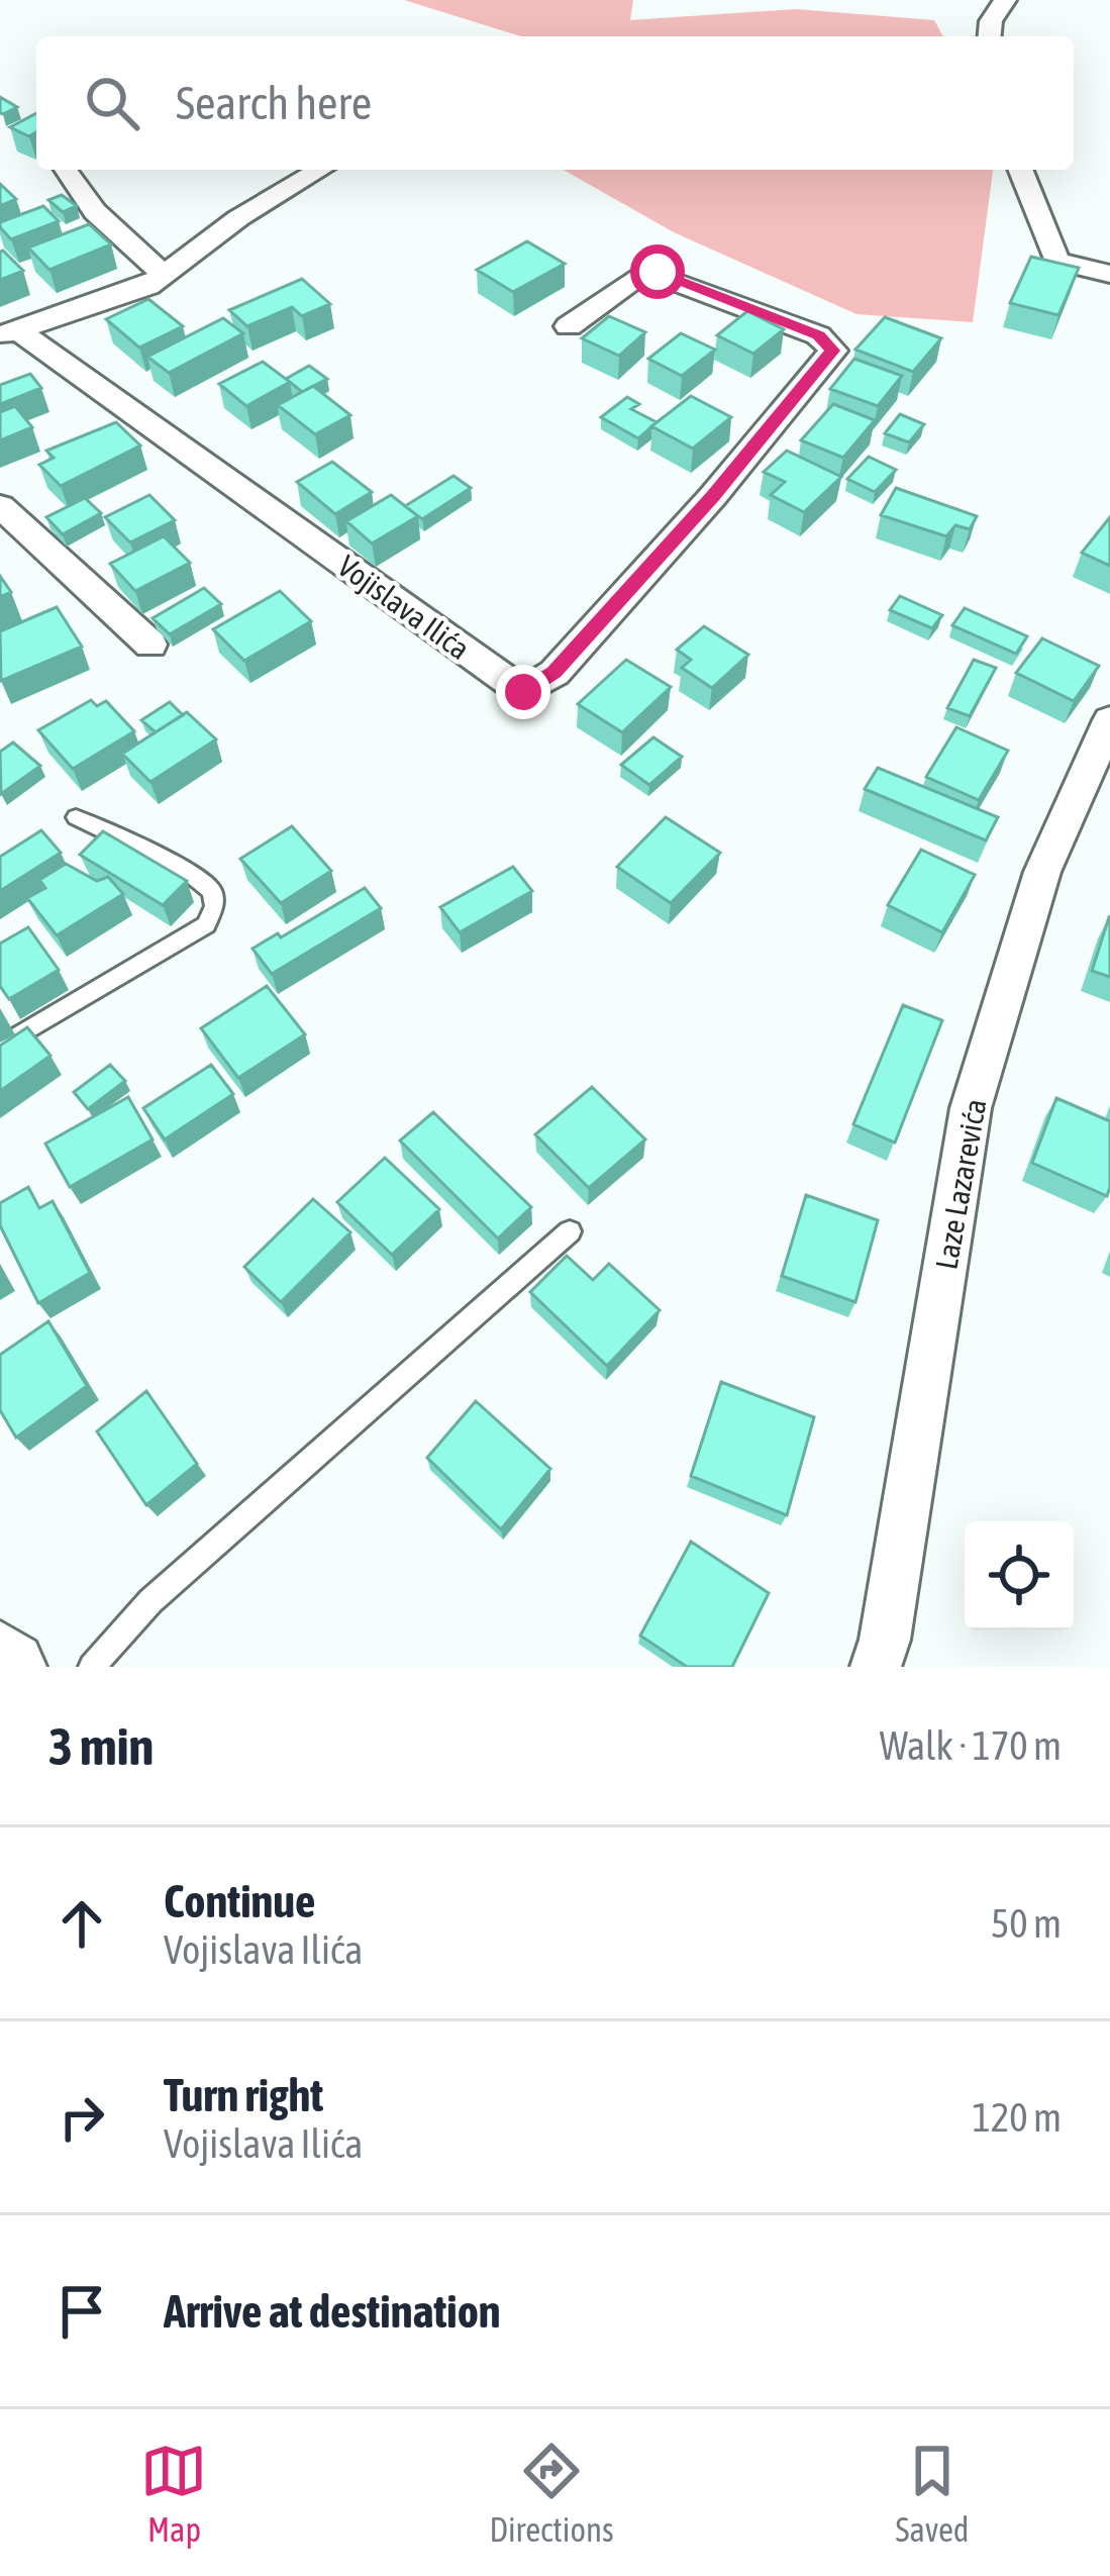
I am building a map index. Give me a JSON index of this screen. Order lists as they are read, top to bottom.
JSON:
{
  "streets": {
    "street": ["Vojislava Ilića", "Laze Lazarevića"]
  },
  "page": {
    "search": "Search here",
    "heading": ["3 min", "Walk · 170 m"],
    "list": [
      ["Continue", "Vojislava Ilića", "50 m"],
      ["Turn right", "Vojislava Ilića", "120 m"],
      "Arrive at destination"
    ],
    "nav": ["Map", "Directions", "Saved"]
  }
}
